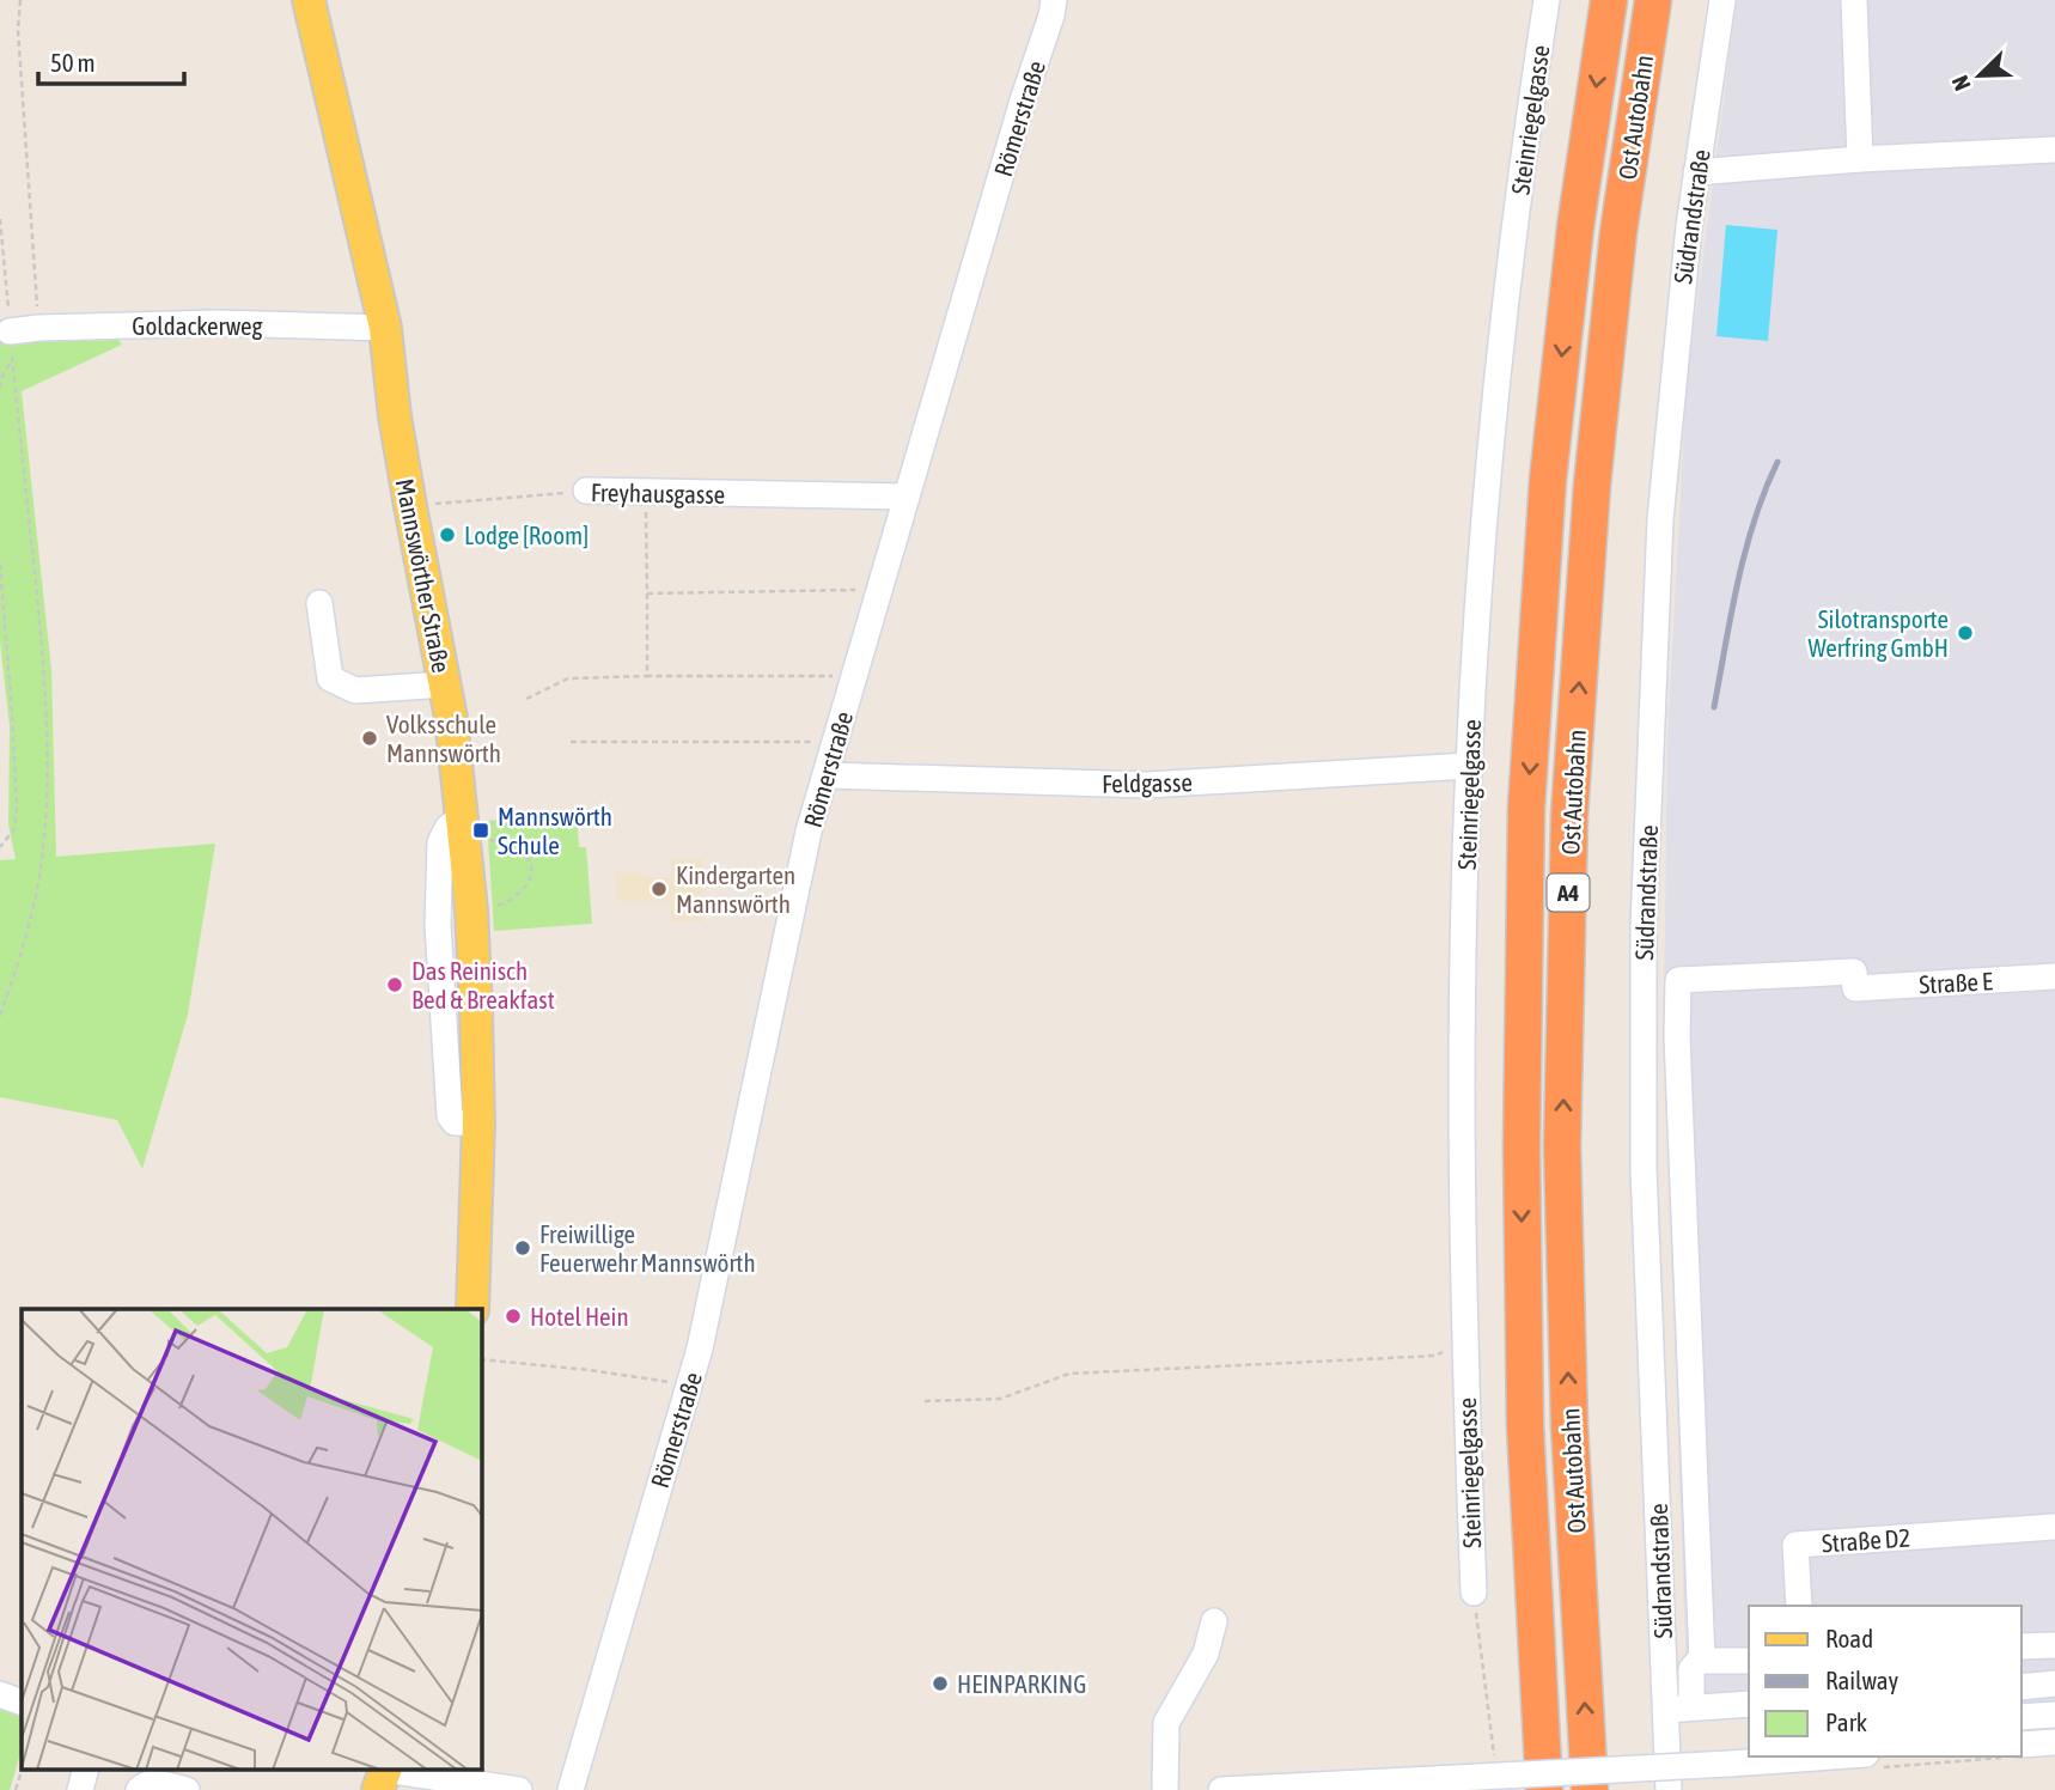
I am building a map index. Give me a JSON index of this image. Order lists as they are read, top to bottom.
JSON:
{
  "streets": {
    "highway": ["Ost Autobahn", "A4"],
    "main road": ["Mannswörther Straße"],
    "street": [
      "Römerstraße",
      "Steinriegelgasse",
      "Südrandstraße",
      "Goldackerweg",
      "Freyhausgasse",
      "Feldgasse",
      "Straße E",
      "Straße D2"
    ]
  },
  "crossings": [
    ["Römerstraße", "Freyhausgasse"],
    ["Römerstraße", "Feldgasse"],
    ["Steinriegelgasse", "Feldgasse"],
    ["Goldackerweg", "Mannswörther Straße"],
    ["Freyhausgasse", "Mannswörther Straße"]
  ],
  "places": {
    "other": [
      "Lodge [Room]",
      "Silotransporte Werfring GmbH",
      "Volksschule Mannswörth",
      "Kindergarten Mannswörth",
      "Das Reinisch Bed & Breakfast",
      "Freiwillige Feuerwehr Mannswörth",
      "Hotel Hein",
      "HEINPARKING"
    ],
    "transit": ["Mannswörth Schule"]
  },
  "legend": ["Road", "Railway", "Park"],
  "scale_bar": "50 m",
  "north": "bottom left"
}
